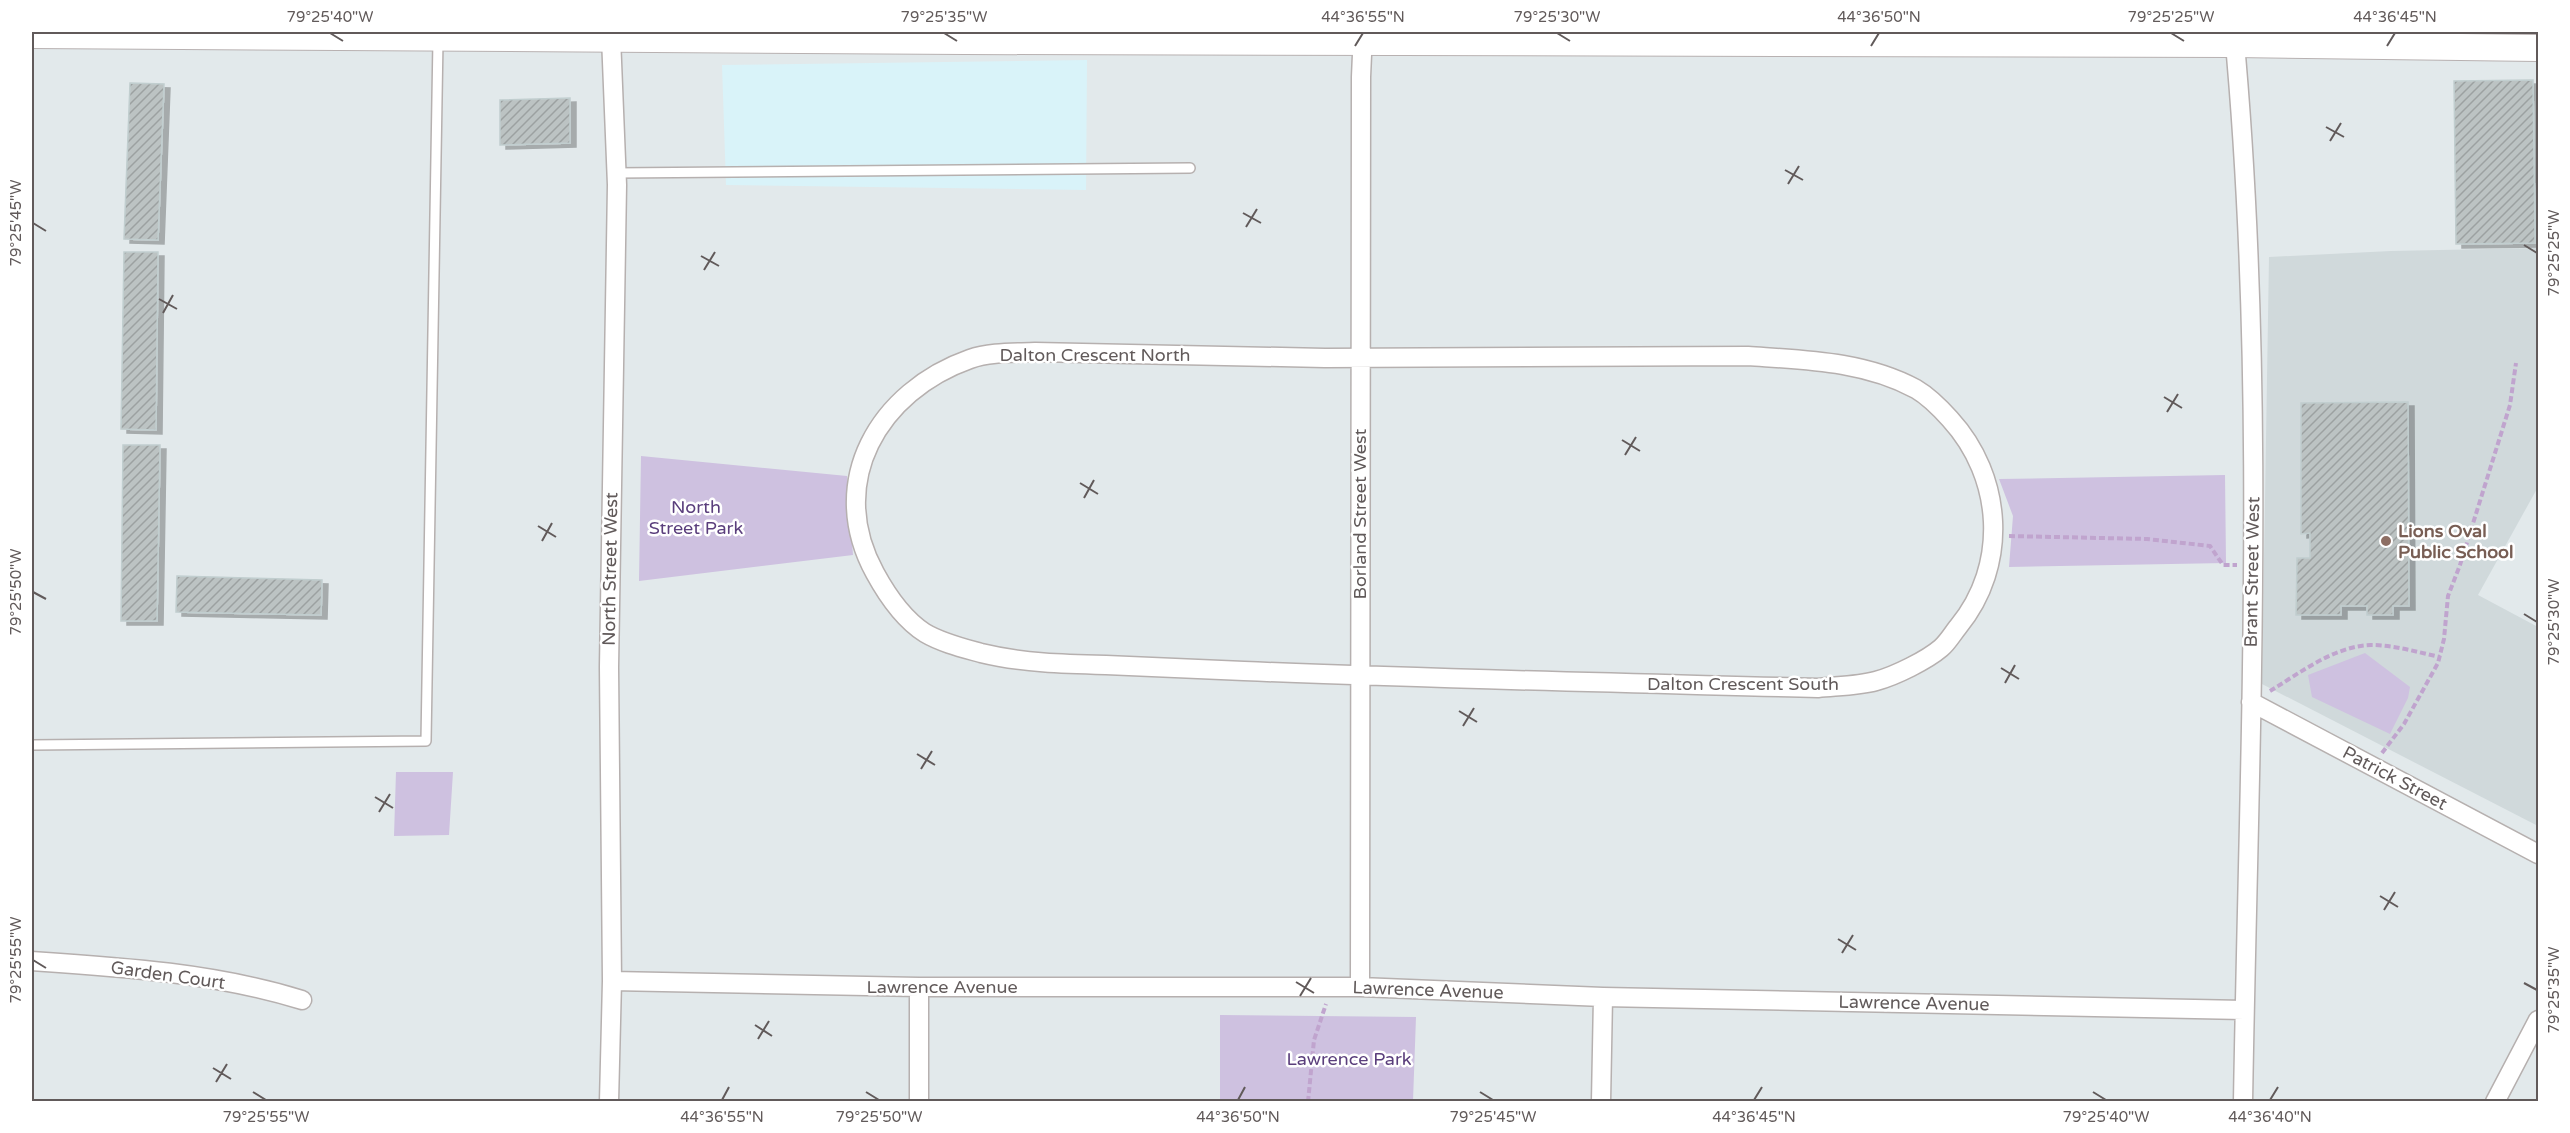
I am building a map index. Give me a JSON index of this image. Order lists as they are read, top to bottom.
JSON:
{
  "streets": {
    "street": [
      "Dalton Crescent North",
      "Borland Street West",
      "North Street West",
      "Brant Street West",
      "Dalton Crescent South",
      "Patrick Street",
      "Garden Court",
      "Lawrence Avenue"
    ]
  },
  "crossings": [
    ["Dalton Crescent North", "Borland Street West"],
    ["Dalton Crescent North", "Dalton Crescent South"],
    ["Borland Street West", "Dalton Crescent South"],
    ["Borland Street West", "Lawrence Avenue"],
    ["North Street West", "Lawrence Avenue"],
    ["Brant Street West", "Patrick Street"],
    ["Brant Street West", "Lawrence Avenue"]
  ],
  "parks": ["North Street Park", "Lawrence Park"],
  "places": ["Lions Oval Public School"],
  "coordinates": [
    "79°25'40\"W",
    "79°25'35\"W",
    "44°36'55\"N",
    "79°25'30\"W",
    "44°36'50\"N",
    "79°25'25\"W",
    "44°36'45\"N",
    "79°25'45\"W",
    "79°25'50\"W",
    "79°25'55\"W",
    "44°36'40\"N"
  ]
}
